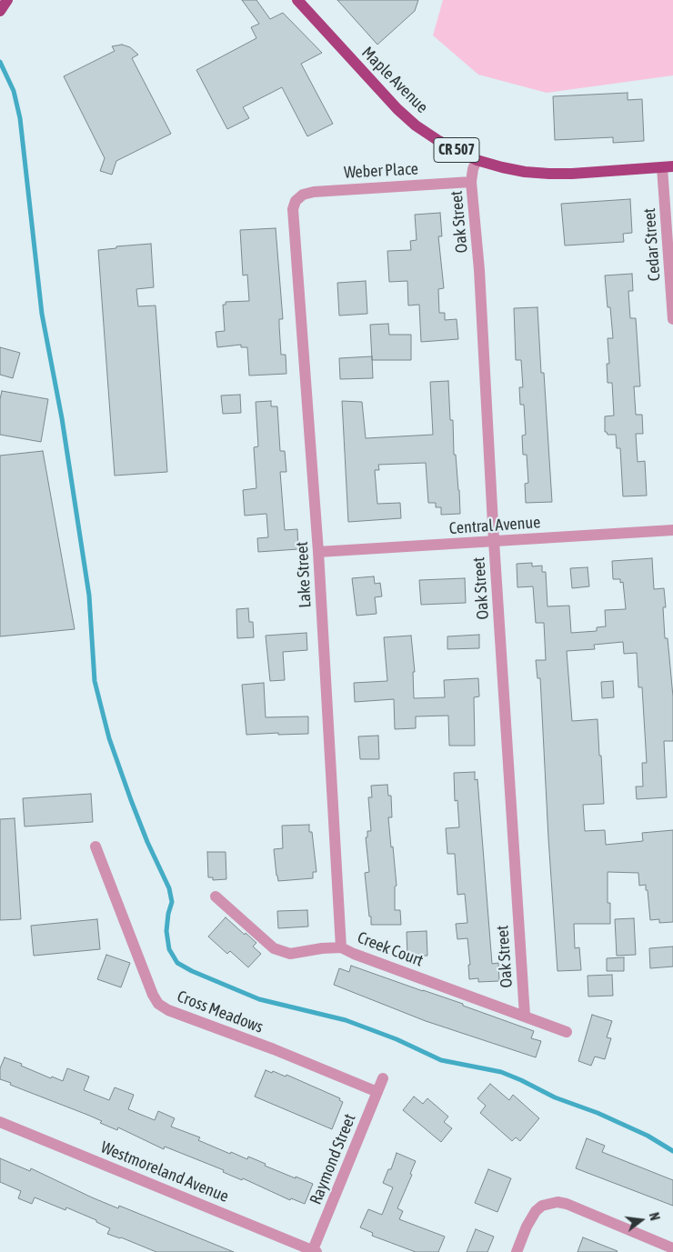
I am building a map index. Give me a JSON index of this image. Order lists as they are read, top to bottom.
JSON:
{
  "streets": {
    "main road": ["Maple Avenue", "CR 507"],
    "street": [
      "Weber Place",
      "Oak Street",
      "Cedar Street",
      "Central Avenue",
      "Lake Street",
      "Creek Court",
      "Cross Meadows",
      "Raymond Street",
      "Westmoreland Avenue"
    ]
  },
  "crossings": [
    ["Maple Avenue", "Oak Street"],
    ["Maple Avenue", "Cedar Street"],
    ["Weber Place", "Oak Street"],
    ["Weber Place", "Lake Street"],
    ["Oak Street", "Central Avenue"],
    ["Oak Street", "Creek Court"],
    ["Central Avenue", "Lake Street"],
    ["Lake Street", "Creek Court"],
    ["Cross Meadows", "Raymond Street"],
    ["Raymond Street", "Westmoreland Avenue"]
  ],
  "north": "right"
}
